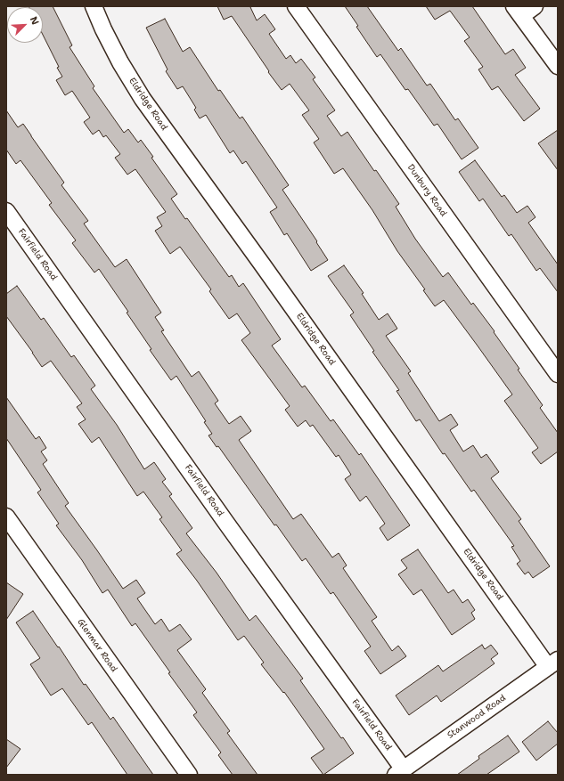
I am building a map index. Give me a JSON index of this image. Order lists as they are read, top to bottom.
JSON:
{
  "streets": {
    "street": [
      "Eldridge Road",
      "Dunbury Road",
      "Fairfield Road",
      "Glenmar Road",
      "Stanwood Road"
    ]
  },
  "crossings": [
    ["Eldridge Road", "Stanwood Road"],
    ["Fairfield Road", "Stanwood Road"]
  ],
  "north": "top right"
}
